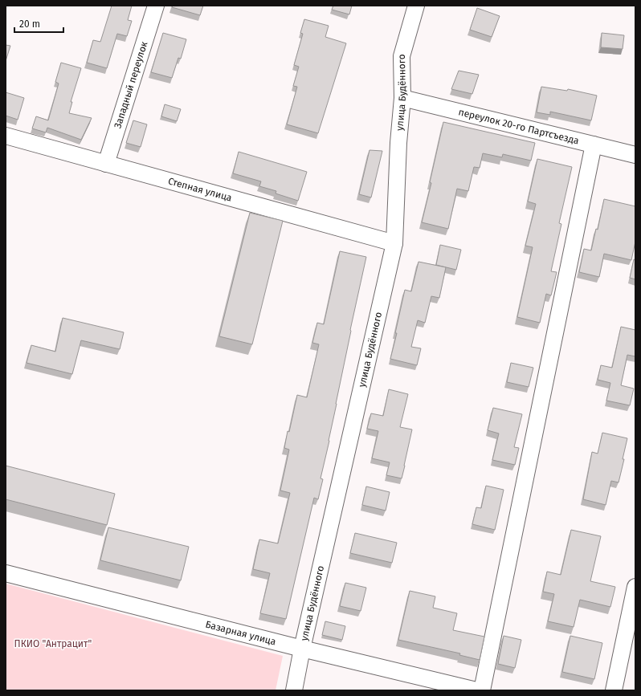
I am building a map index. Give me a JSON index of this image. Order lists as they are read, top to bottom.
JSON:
{
  "streets": {
    "street": [
      "Западный переулок",
      "улица Будённого",
      "переулок 20-го Партсъезда",
      "Степная улица",
      "Базарная улица"
    ]
  },
  "crossings": [
    ["Западный переулок", "Степная улица"],
    ["улица Будённого", "переулок 20-го Партсъезда"],
    ["улица Будённого", "Степная улица"],
    ["улица Будённого", "Базарная улица"]
  ],
  "parks": ["ПКИО \"Антрацит\""],
  "scale_bar": "20 m"
}
